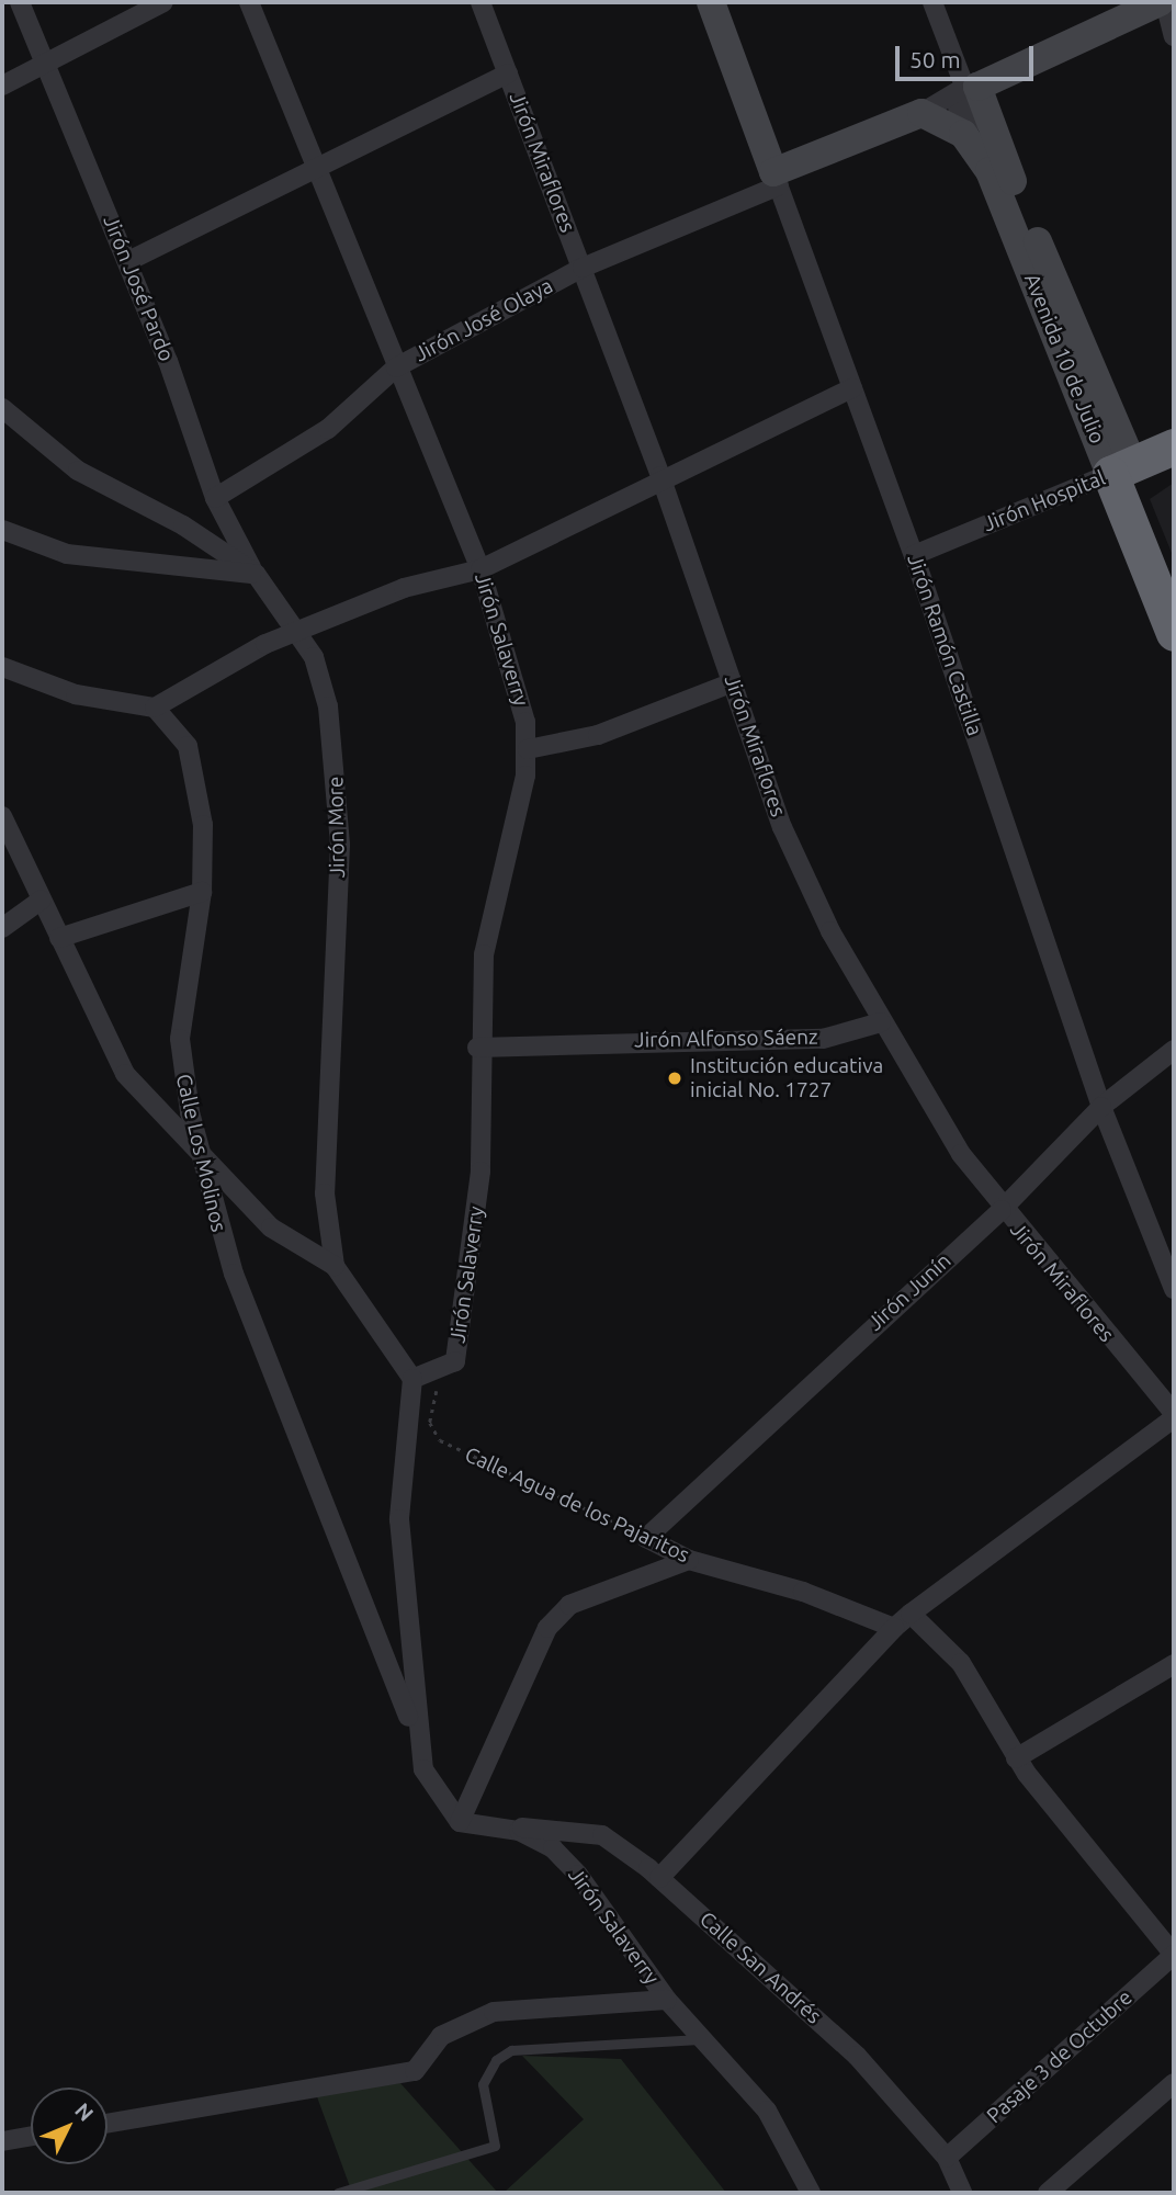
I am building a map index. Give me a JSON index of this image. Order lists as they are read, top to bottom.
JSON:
{
  "streets": {
    "highway": ["Avenida 10 de Julio", "Jirón Hospital"],
    "street": [
      "Jirón Miraflores",
      "Jirón José Pardo",
      "Jirón José Olaya",
      "Jirón Salaverry",
      "Jirón Ramón Castilla",
      "Jirón More",
      "Jirón Alfonso Sáenz",
      "Calle Los Molinos",
      "Jirón Junín",
      "Calle Agua de los Pajaritos",
      "Calle San Andrés",
      "Pasaje 3 de Octubre"
    ]
  },
  "crossings": [
    ["Jirón Miraflores", "Jirón José Olaya"],
    ["Jirón Miraflores", "Jirón Alfonso Sáenz"],
    ["Jirón Miraflores", "Jirón Junín"],
    ["Jirón José Pardo", "Jirón José Olaya"],
    ["Jirón José Pardo", "Jirón More"],
    ["Jirón José Olaya", "Avenida 10 de Julio"],
    ["Jirón José Olaya", "Jirón Salaverry"],
    ["Jirón José Olaya", "Jirón Ramón Castilla"],
    ["Avenida 10 de Julio", "Jirón Hospital"],
    ["Jirón Hospital", "Jirón Ramón Castilla"],
    ["Jirón Salaverry", "Jirón More"],
    ["Jirón Salaverry", "Jirón Alfonso Sáenz"],
    ["Jirón Salaverry", "Calle Agua de los Pajaritos"],
    ["Jirón Salaverry", "Calle San Andrés"],
    ["Jirón Ramón Castilla", "Jirón Junín"],
    ["Jirón Junín", "Calle Agua de los Pajaritos"],
    ["Calle San Andrés", "Pasaje 3 de Octubre"]
  ],
  "places": ["Institución educativa inicial No. 1727"],
  "scale_bar": "50 m",
  "north": "top right"
}
